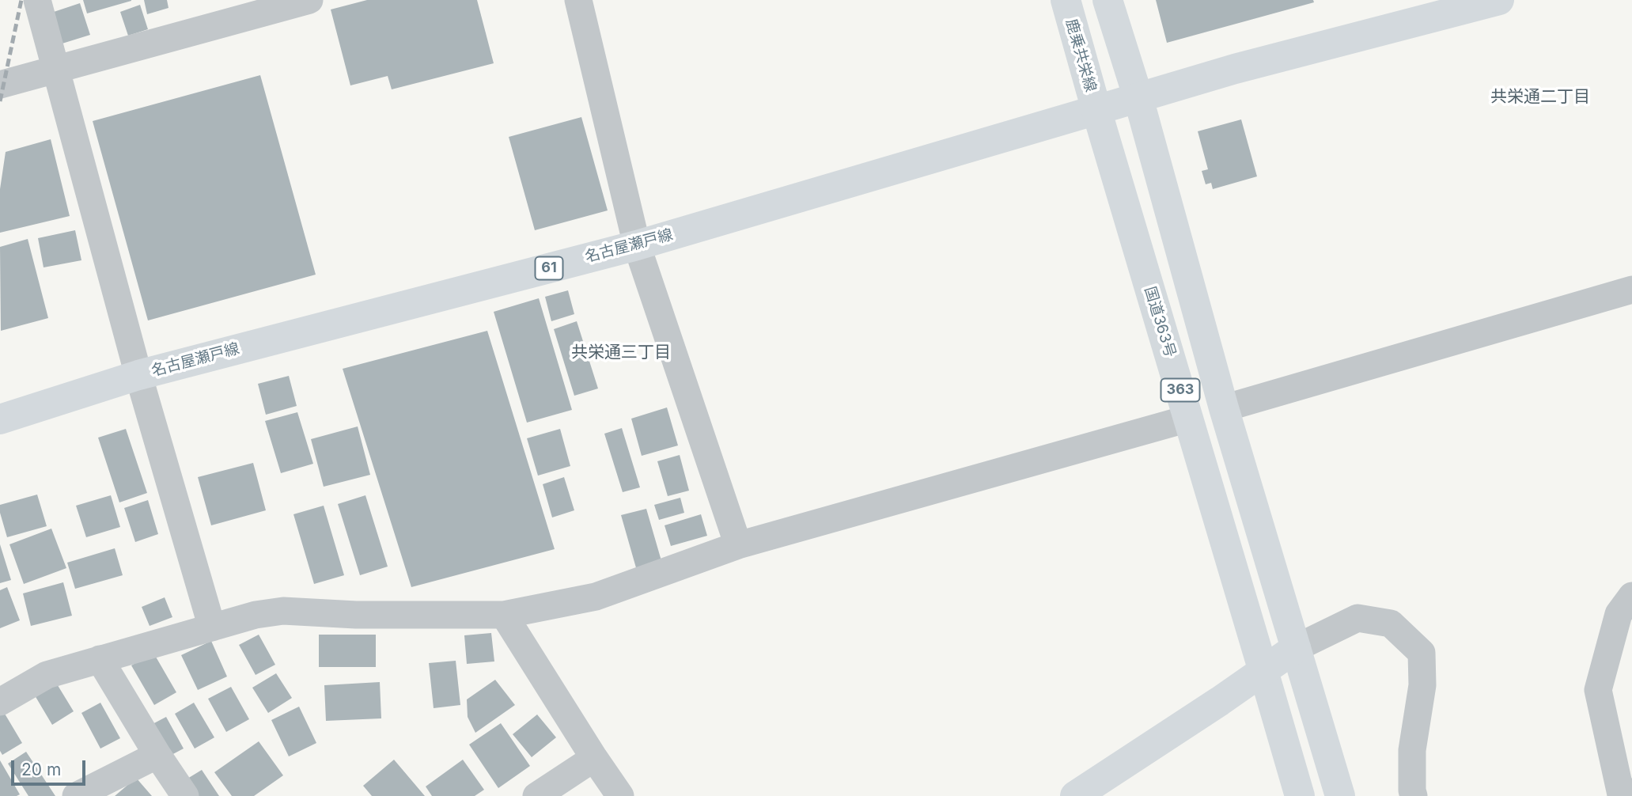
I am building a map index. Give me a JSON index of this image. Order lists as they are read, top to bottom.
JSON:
{
  "streets": {
    "main road": [
      "鹿乗共栄線",
      "名古屋瀬戸線",
      "61",
      "国道363号",
      "363"
    ]
  },
  "crossings": [
    ["鹿乗共栄線", "名古屋瀬戸線"],
    ["鹿乗共栄線", "国道363号"],
    ["名古屋瀬戸線", "国道363号"]
  ],
  "districts": ["共栄通二丁目", "共栄通三丁目"],
  "scale_bar": "20 m"
}
